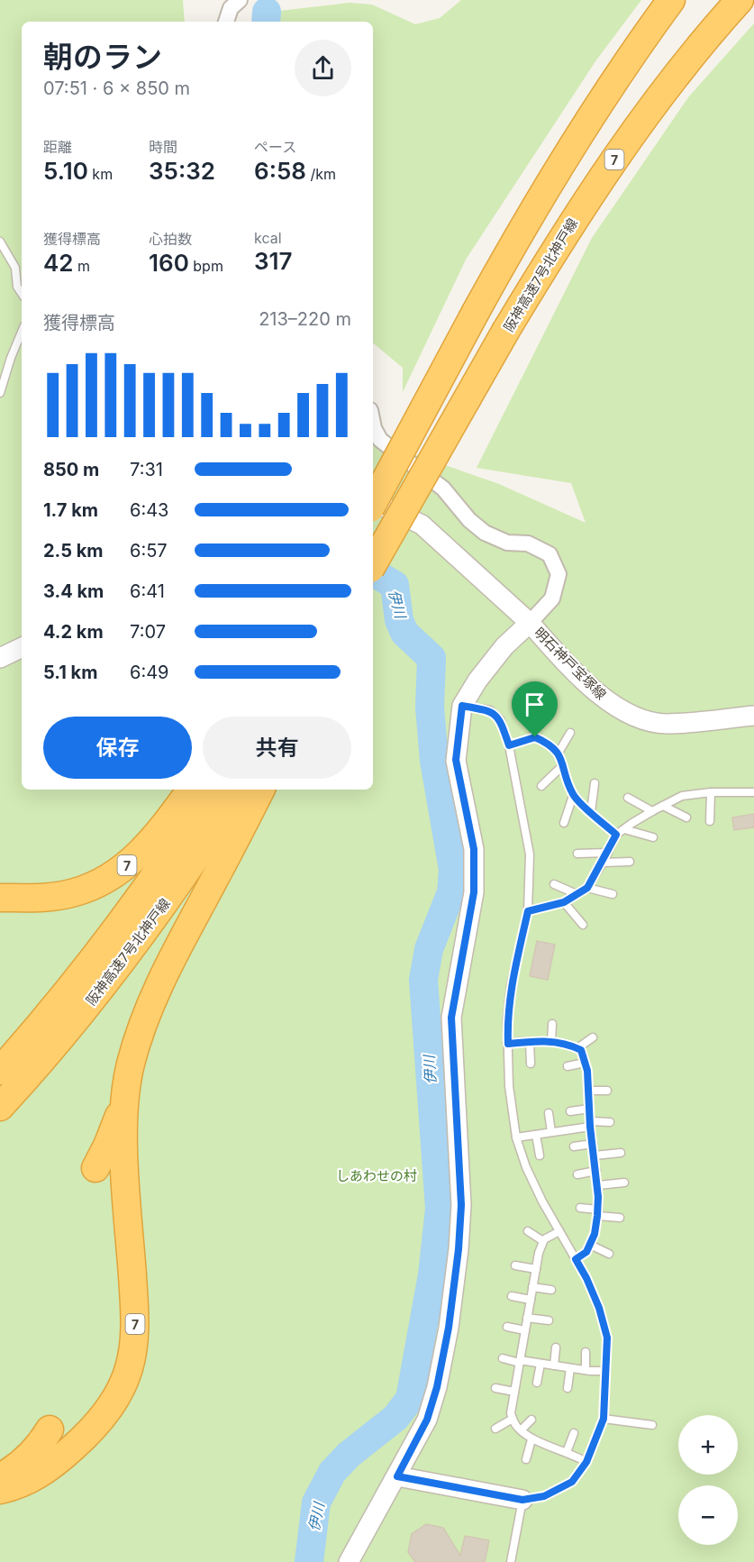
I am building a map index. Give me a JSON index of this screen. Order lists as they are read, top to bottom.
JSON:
{
  "streets": {
    "highway": ["7", "阪神高速7号北神戸線"],
    "street": ["明石神戸宝塚線"]
  },
  "water": ["伊川"],
  "parks": ["しあわせの村"],
  "page": {
    "heading": ["朝のラン", "07:51 · 6 × 850 m"],
    "stats": [
      ["距離", "5.10 km"],
      ["時間", "35:32"],
      ["ペース", "6:58 /km"],
      ["獲得標高", "42 m"],
      ["心拍数", "160 bpm"],
      ["kcal", "317"]
    ],
    "chart": ["獲得標高", "213–220 m"],
    "list": [
      {
        "name": "850 m",
        "note": "7:31"
      },
      {
        "name": "1.7 km",
        "note": "6:43"
      },
      {
        "name": "2.5 km",
        "note": "6:57"
      },
      {
        "name": "3.4 km",
        "note": "6:41"
      },
      {
        "name": "4.2 km",
        "note": "7:07"
      },
      {
        "name": "5.1 km",
        "note": "6:49"
      }
    ],
    "buttons": ["保存", "共有"],
    "map_buttons": ["+", "−"]
  }
}
